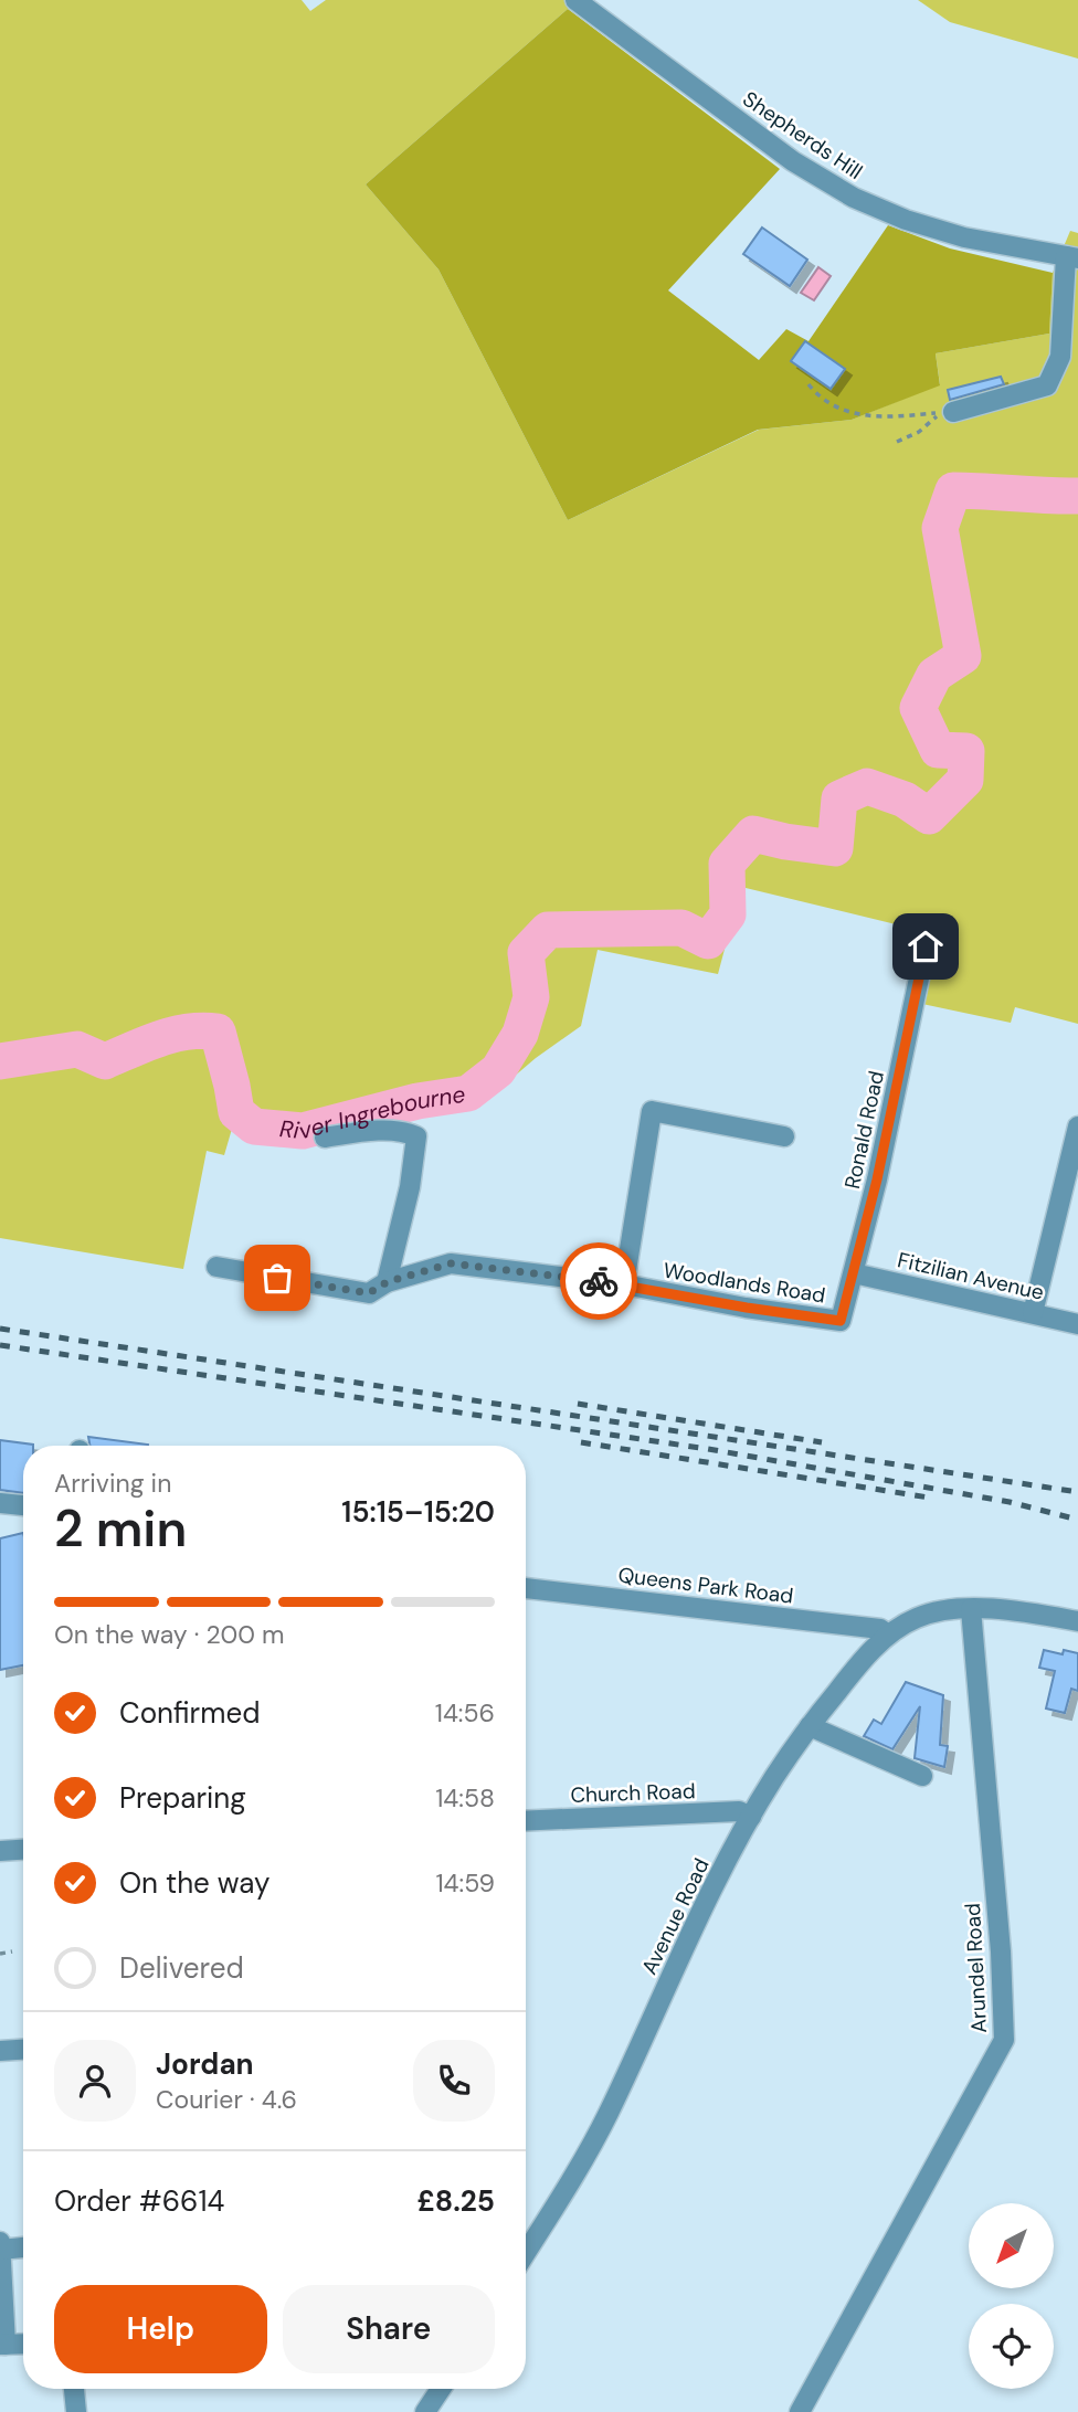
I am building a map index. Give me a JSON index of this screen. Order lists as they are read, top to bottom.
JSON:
{
  "streets": {
    "street": [
      "Shepherds Hill",
      "Ronald Road",
      "Fitzilian Avenue",
      "Woodlands Road",
      "Queens Park Road",
      "Church Road",
      "Avenue Road",
      "Arundel Road"
    ]
  },
  "crossings": [
    ["Ronald Road", "Fitzilian Avenue"],
    ["Ronald Road", "Woodlands Road"],
    ["Queens Park Road", "Avenue Road"],
    ["Church Road", "Avenue Road"],
    ["Avenue Road", "Arundel Road"]
  ],
  "water": ["River Ingrebourne"],
  "north": "bottom left",
  "page": {
    "heading": ["2 min", "Arriving in", "15:15–15:20"],
    "panel": [
      "Jordan",
      "Courier · 4.6",
      "Order #6614",
      "£8.25"
    ],
    "bar": "On the way · 200 m",
    "list": [
      ["Confirmed", "14:56"],
      ["Preparing", "14:58"],
      ["On the way", "14:59"],
      "Delivered"
    ],
    "buttons": ["Help", "Share"]
  }
}
